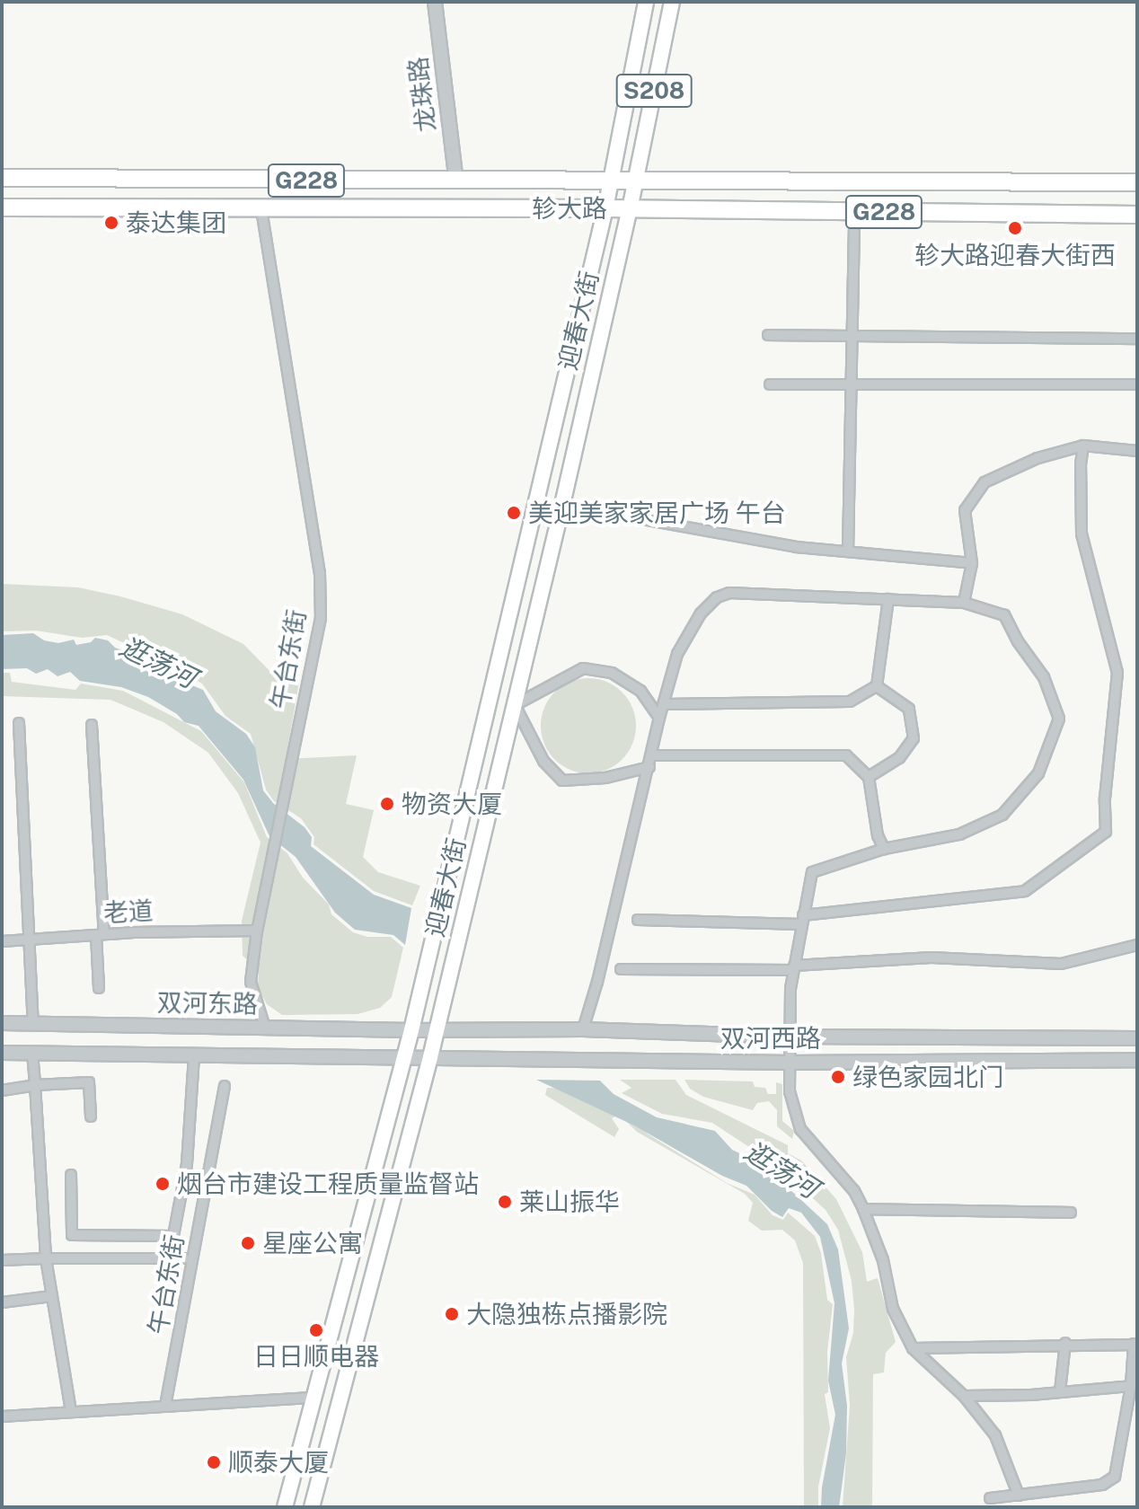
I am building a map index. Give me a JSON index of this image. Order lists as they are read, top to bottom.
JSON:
{
  "streets": {
    "highway": ["G228", "轸大路"],
    "main road": ["S208", "迎春大街"],
    "street": [
      "龙珠路",
      "午台东街",
      "老道",
      "双河东路",
      "双河西路"
    ]
  },
  "crossings": [
    ["S208", "轸大路"],
    ["S208", "迎春大街"],
    ["龙珠路", "轸大路"],
    ["轸大路", "迎春大街"],
    ["轸大路", "午台东街"],
    ["迎春大街", "双河东路"],
    ["迎春大街", "双河西路"],
    ["午台东街", "老道"],
    ["午台东街", "双河东路"],
    ["双河东路", "双河西路"]
  ],
  "water": ["逛荡河"],
  "places": [
    "泰达集团",
    "轸大路迎春大街西",
    "美迎美家家居广场 午台",
    "物资大厦",
    "绿色家园北门",
    "烟台市建设工程质量监督站",
    "莱山振华",
    "星座公寓",
    "大隐独栋点播影院",
    "日日顺电器",
    "顺泰大厦"
  ]
}
